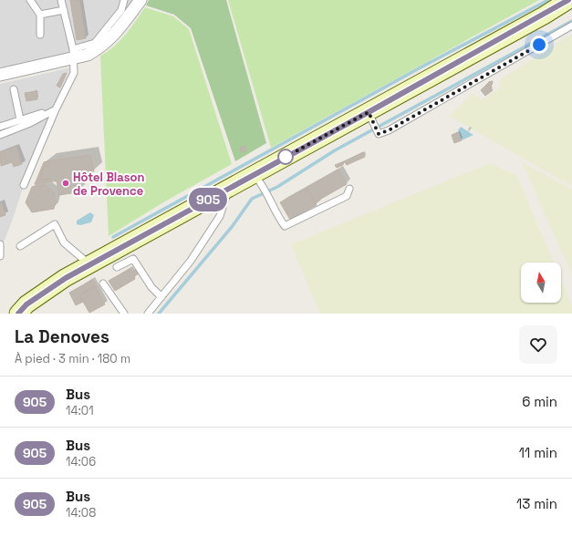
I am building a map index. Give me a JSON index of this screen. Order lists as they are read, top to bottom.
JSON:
{
  "places": ["Hôtel Blason de Provence"],
  "lines": ["bus line 905"],
  "north": "top",
  "page": {
    "on_map": "905",
    "heading": ["La Denoves", "À pied · 3 min · 180 m"],
    "list": [
      {
        "mark": "905",
        "name": "Bus",
        "note": "14:01",
        "value": "6 min"
      },
      {
        "mark": "905",
        "name": "Bus",
        "note": "14:06",
        "value": "11 min"
      },
      {
        "mark": "905",
        "name": "Bus",
        "note": "14:08",
        "value": "13 min"
      }
    ]
  }
}
